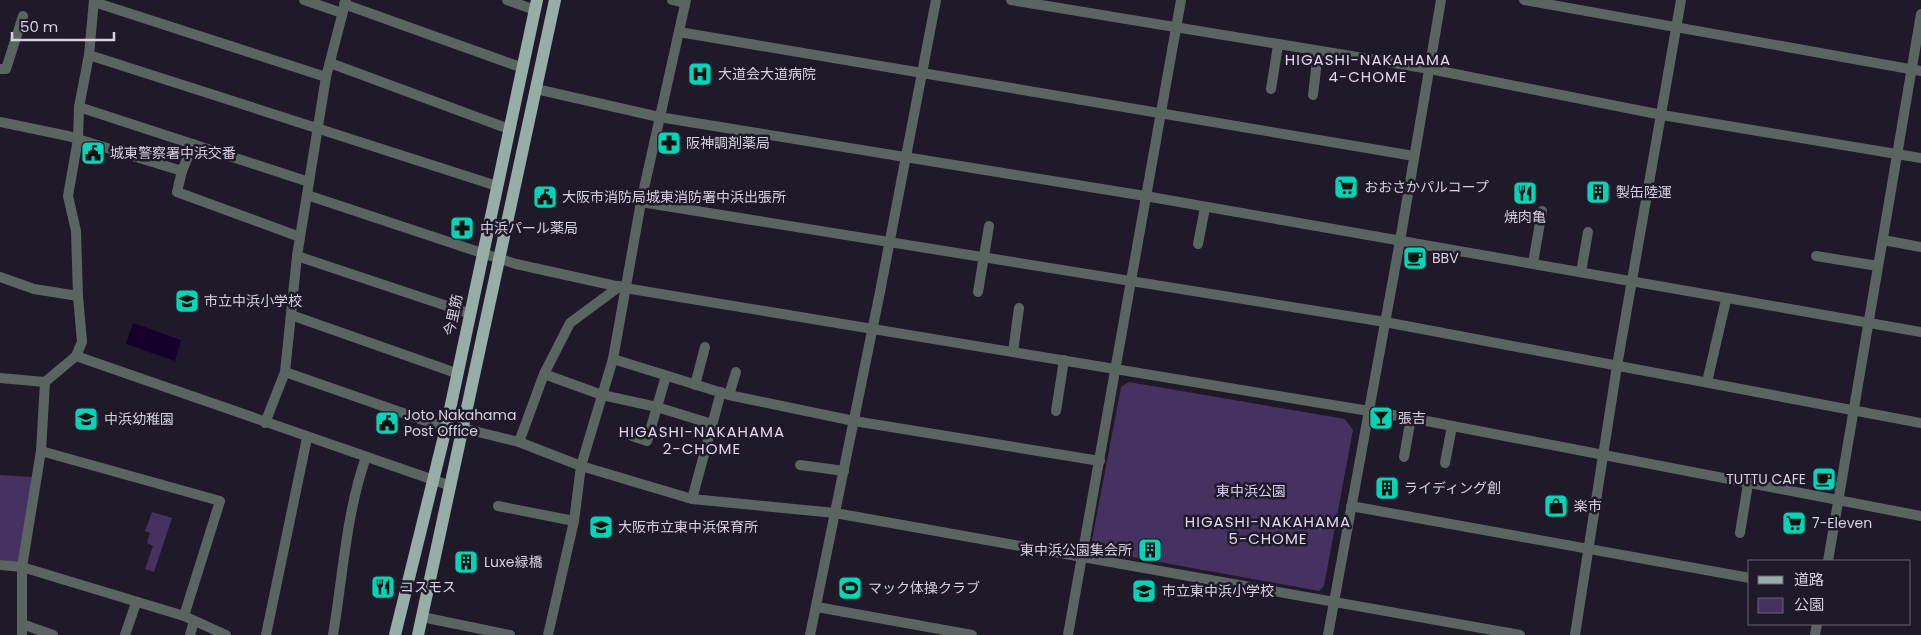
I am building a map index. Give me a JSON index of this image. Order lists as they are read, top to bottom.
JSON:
{
  "streets": {
    "main road": ["今里筋"]
  },
  "districts": ["HIGASHI-NAKAHAMA 4-CHOME", "HIGASHI-NAKAHAMA 2-CHOME", "HIGASHI-NAKAHAMA 5-CHOME"],
  "parks": ["東中浜公園"],
  "places": {
    "hospital": ["大道会大道病院"],
    "pharmacy": ["阪神調剤薬局", "中浜パール薬局"],
    "public building": ["城東警察署中浜交番", "大阪市消防局城東消防署中浜出張所", "Joto Nakahama Post Office"],
    "supermarket": ["おおさかパルコープ", "7-Eleven"],
    "building": [
      "製缶陸運",
      "ライディング創",
      "東中浜公園集会所",
      "Luxe緑橋"
    ],
    "restaurant": ["焼肉亀", "コスモス"],
    "cafe": ["BBV", "TUTTU CAFE"],
    "school or university": [
      "市立中浜小学校",
      "中浜幼稚園",
      "大阪市立東中浜保育所",
      "市立東中浜小学校"
    ],
    "bar": ["張吉"],
    "shop": ["楽市"],
    "sports": ["マック体操クラブ"]
  },
  "legend": ["道路", "公園"],
  "scale_bar": "50 m"
}
